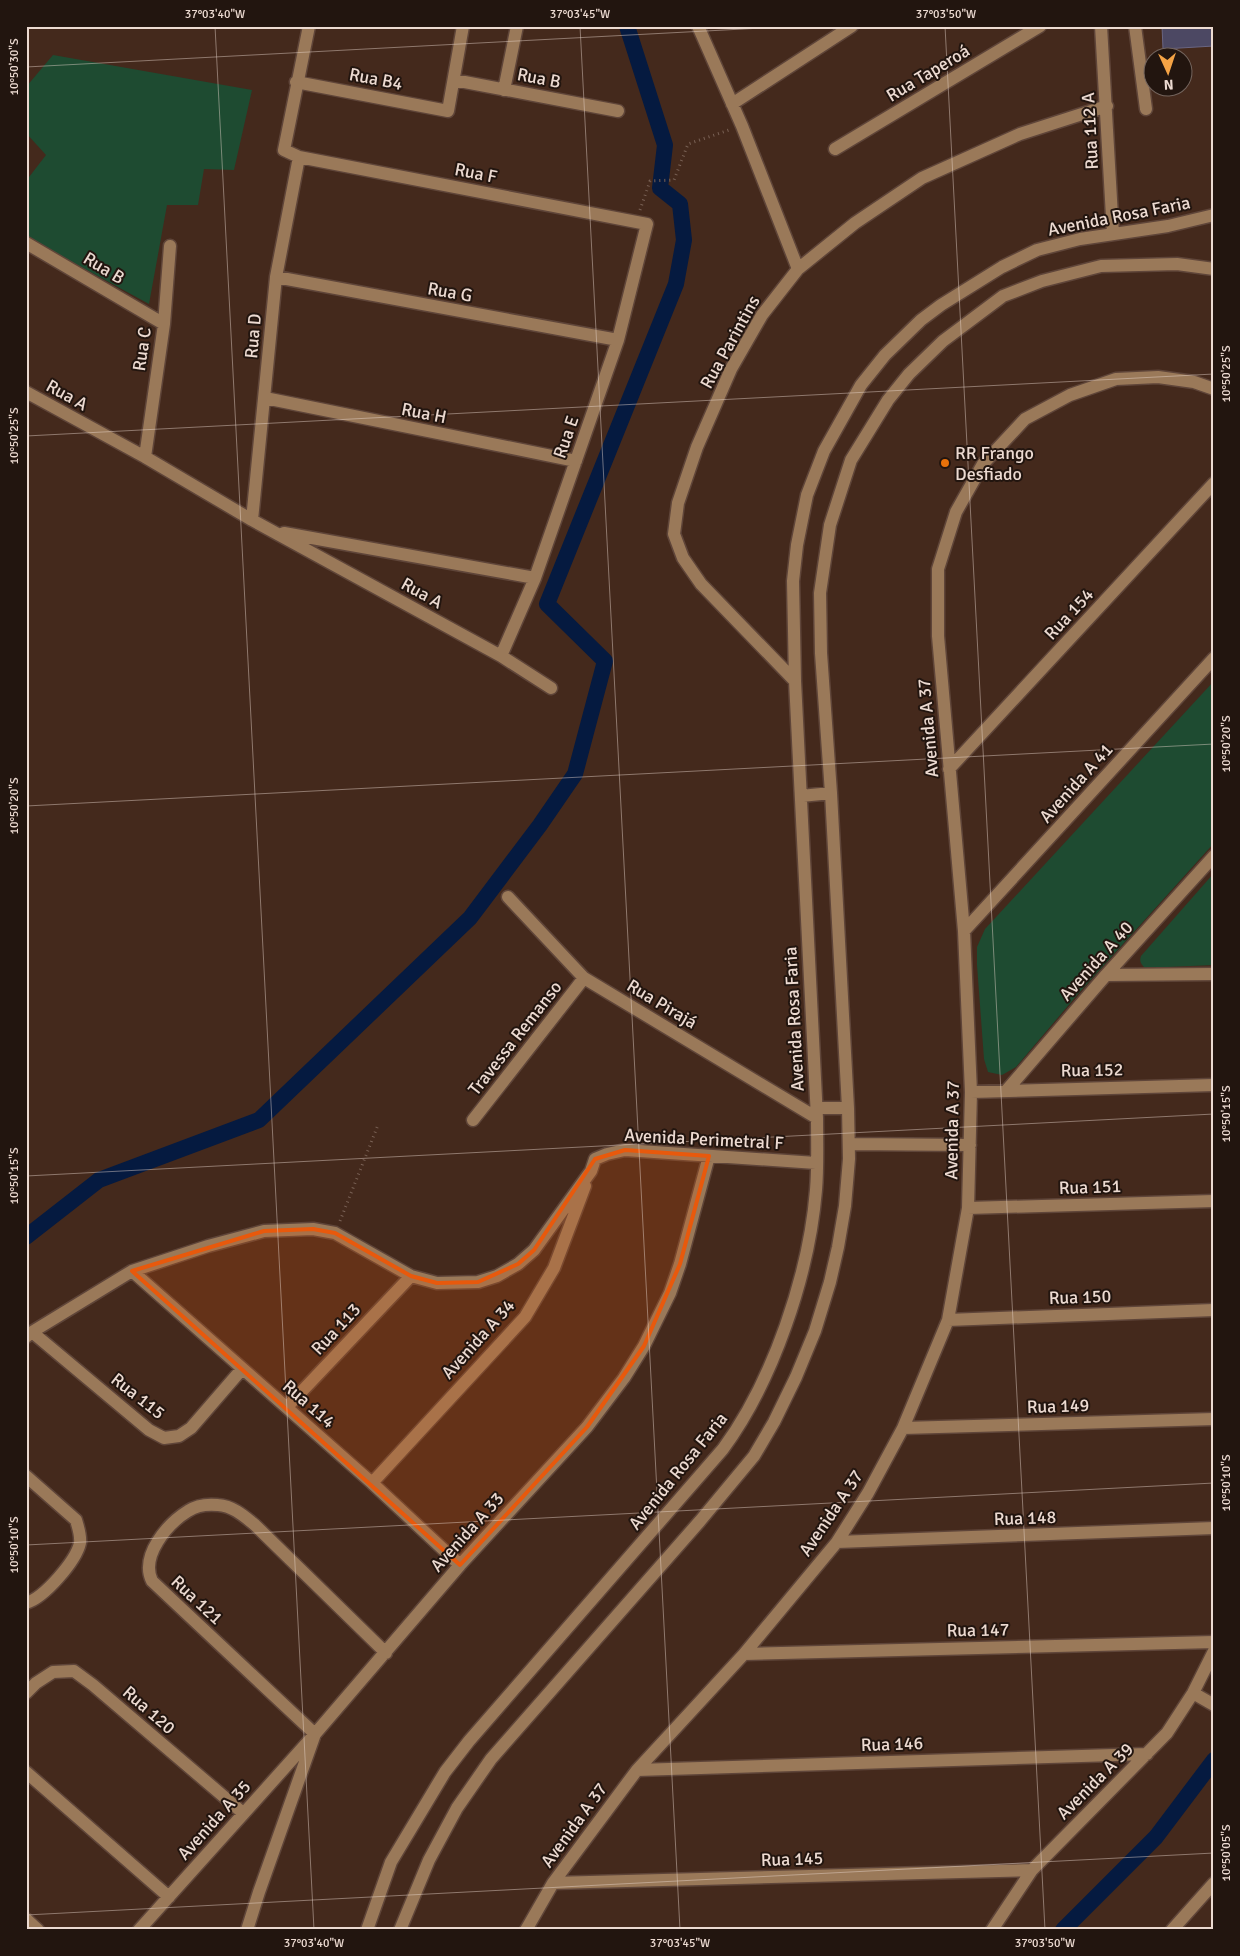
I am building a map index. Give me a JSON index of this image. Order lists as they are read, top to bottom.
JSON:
{
  "streets": {
    "street": [
      "Rua Taperoá",
      "Rua B",
      "Rua B4",
      "Rua 112 A",
      "Rua F",
      "Avenida Rosa Faria",
      "Rua G",
      "Rua D",
      "Rua Parintins",
      "Rua C",
      "Rua A",
      "Rua H",
      "Rua E",
      "Rua 154",
      "Avenida A 37",
      "Avenida A 41",
      "Avenida A 40",
      "Rua Pirajá",
      "Travessa Remanso",
      "Rua 152",
      "Avenida Perimetral F",
      "Rua 151",
      "Rua 150",
      "Rua 113",
      "Avenida A 34",
      "Rua 115",
      "Rua 114",
      "Rua 149",
      "Rua 148",
      "Avenida A 33",
      "Rua 121",
      "Rua 147",
      "Rua 120",
      "Rua 146",
      "Avenida A 39",
      "Avenida A 35",
      "Rua 145"
    ]
  },
  "crossings": [
    ["Rua B", "Rua B4"],
    ["Rua B", "Rua C"],
    ["Rua 112 A", "Avenida Rosa Faria"],
    ["Rua 112 A", "Rua Parintins"],
    ["Rua F", "Rua D"],
    ["Rua F", "Rua E"],
    ["Avenida Rosa Faria", "Rua Parintins"],
    ["Avenida Rosa Faria", "Rua Pirajá"],
    ["Avenida Rosa Faria", "Avenida Perimetral F"],
    ["Rua G", "Rua D"],
    ["Rua G", "Rua E"],
    ["Rua D", "Rua A"],
    ["Rua D", "Rua H"],
    ["Rua C", "Rua A"],
    ["Rua A", "Rua E"],
    ["Rua H", "Rua E"],
    ["Rua 154", "Avenida A 37"],
    ["Avenida A 37", "Avenida A 41"],
    ["Avenida A 37", "Rua 152"],
    ["Avenida A 37", "Rua 151"],
    ["Avenida A 37", "Rua 150"],
    ["Avenida A 37", "Rua 149"],
    ["Avenida A 37", "Rua 148"],
    ["Avenida A 37", "Rua 147"],
    ["Avenida A 37", "Rua 146"],
    ["Avenida A 37", "Rua 145"],
    ["Avenida A 40", "Rua 152"],
    ["Rua Pirajá", "Travessa Remanso"],
    ["Avenida Perimetral F", "Rua 113"],
    ["Avenida Perimetral F", "Avenida A 34"],
    ["Avenida Perimetral F", "Rua 115"],
    ["Avenida Perimetral F", "Rua 114"],
    ["Avenida Perimetral F", "Avenida A 33"],
    ["Rua 113", "Rua 114"],
    ["Avenida A 34", "Rua 114"],
    ["Rua 115", "Rua 114"],
    ["Rua 114", "Avenida A 33"],
    ["Avenida A 33", "Rua 121"],
    ["Avenida A 33", "Avenida A 35"],
    ["Rua 121", "Avenida A 35"],
    ["Rua 120", "Avenida A 35"],
    ["Rua 146", "Avenida A 39"],
    ["Avenida A 39", "Rua 145"]
  ],
  "places": ["RR Frango Desfiado"],
  "north": "bottom",
  "coordinates": [
    "37°03'40\"W",
    "37°03'45\"W",
    "37°03'50\"W",
    "10°50'30\"S",
    "10°50'25\"S",
    "10°50'20\"S",
    "10°50'15\"S",
    "10°50'10\"S",
    "10°50'05\"S"
  ]
}
